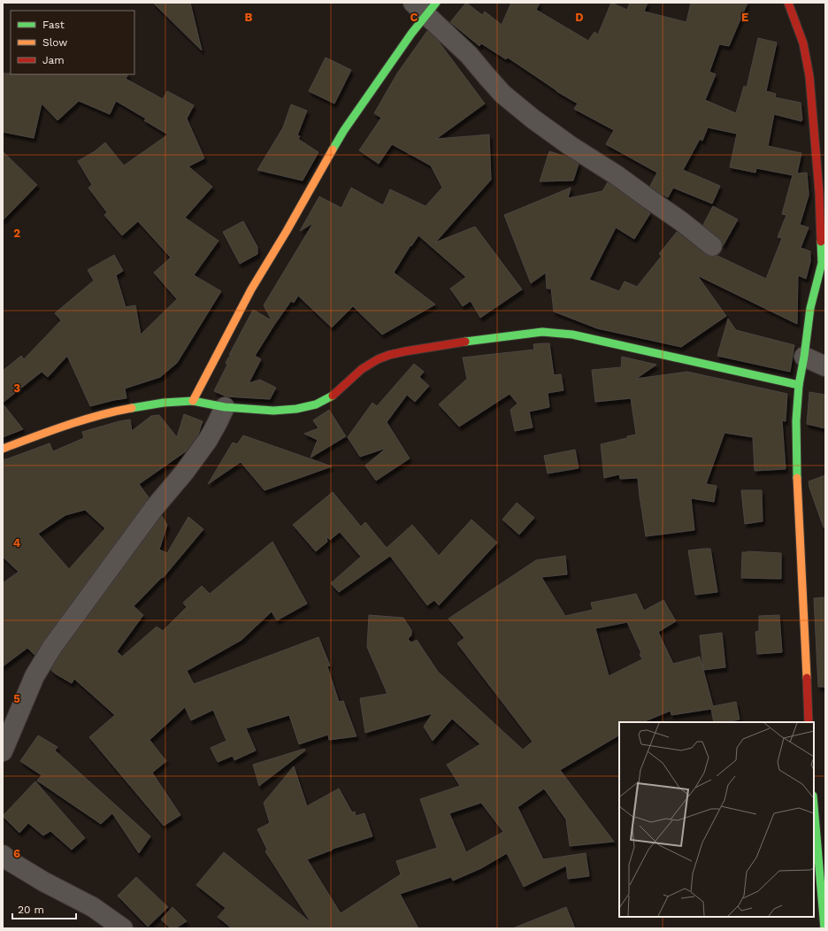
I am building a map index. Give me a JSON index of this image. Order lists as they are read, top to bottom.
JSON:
{
  "legend": ["Fast", "Slow", "Jam"],
  "scale_bar": "20 m",
  "grid": {
    "columns": [
      "B",
      "C",
      "D",
      "E"
    ],
    "rows": [
      "2",
      "3",
      "4",
      "5",
      "6"
    ]
  }
}
